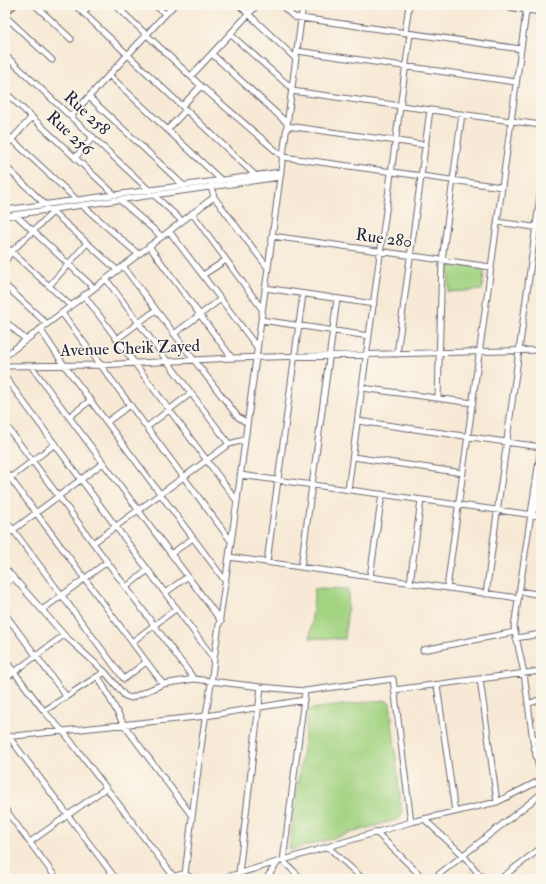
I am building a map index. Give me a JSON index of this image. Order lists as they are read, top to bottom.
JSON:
{
  "streets": {
    "street": [
      "Rue 258",
      "Rue 256",
      "Rue 280",
      "Avenue Cheik Zayed"
    ]
  }
}
